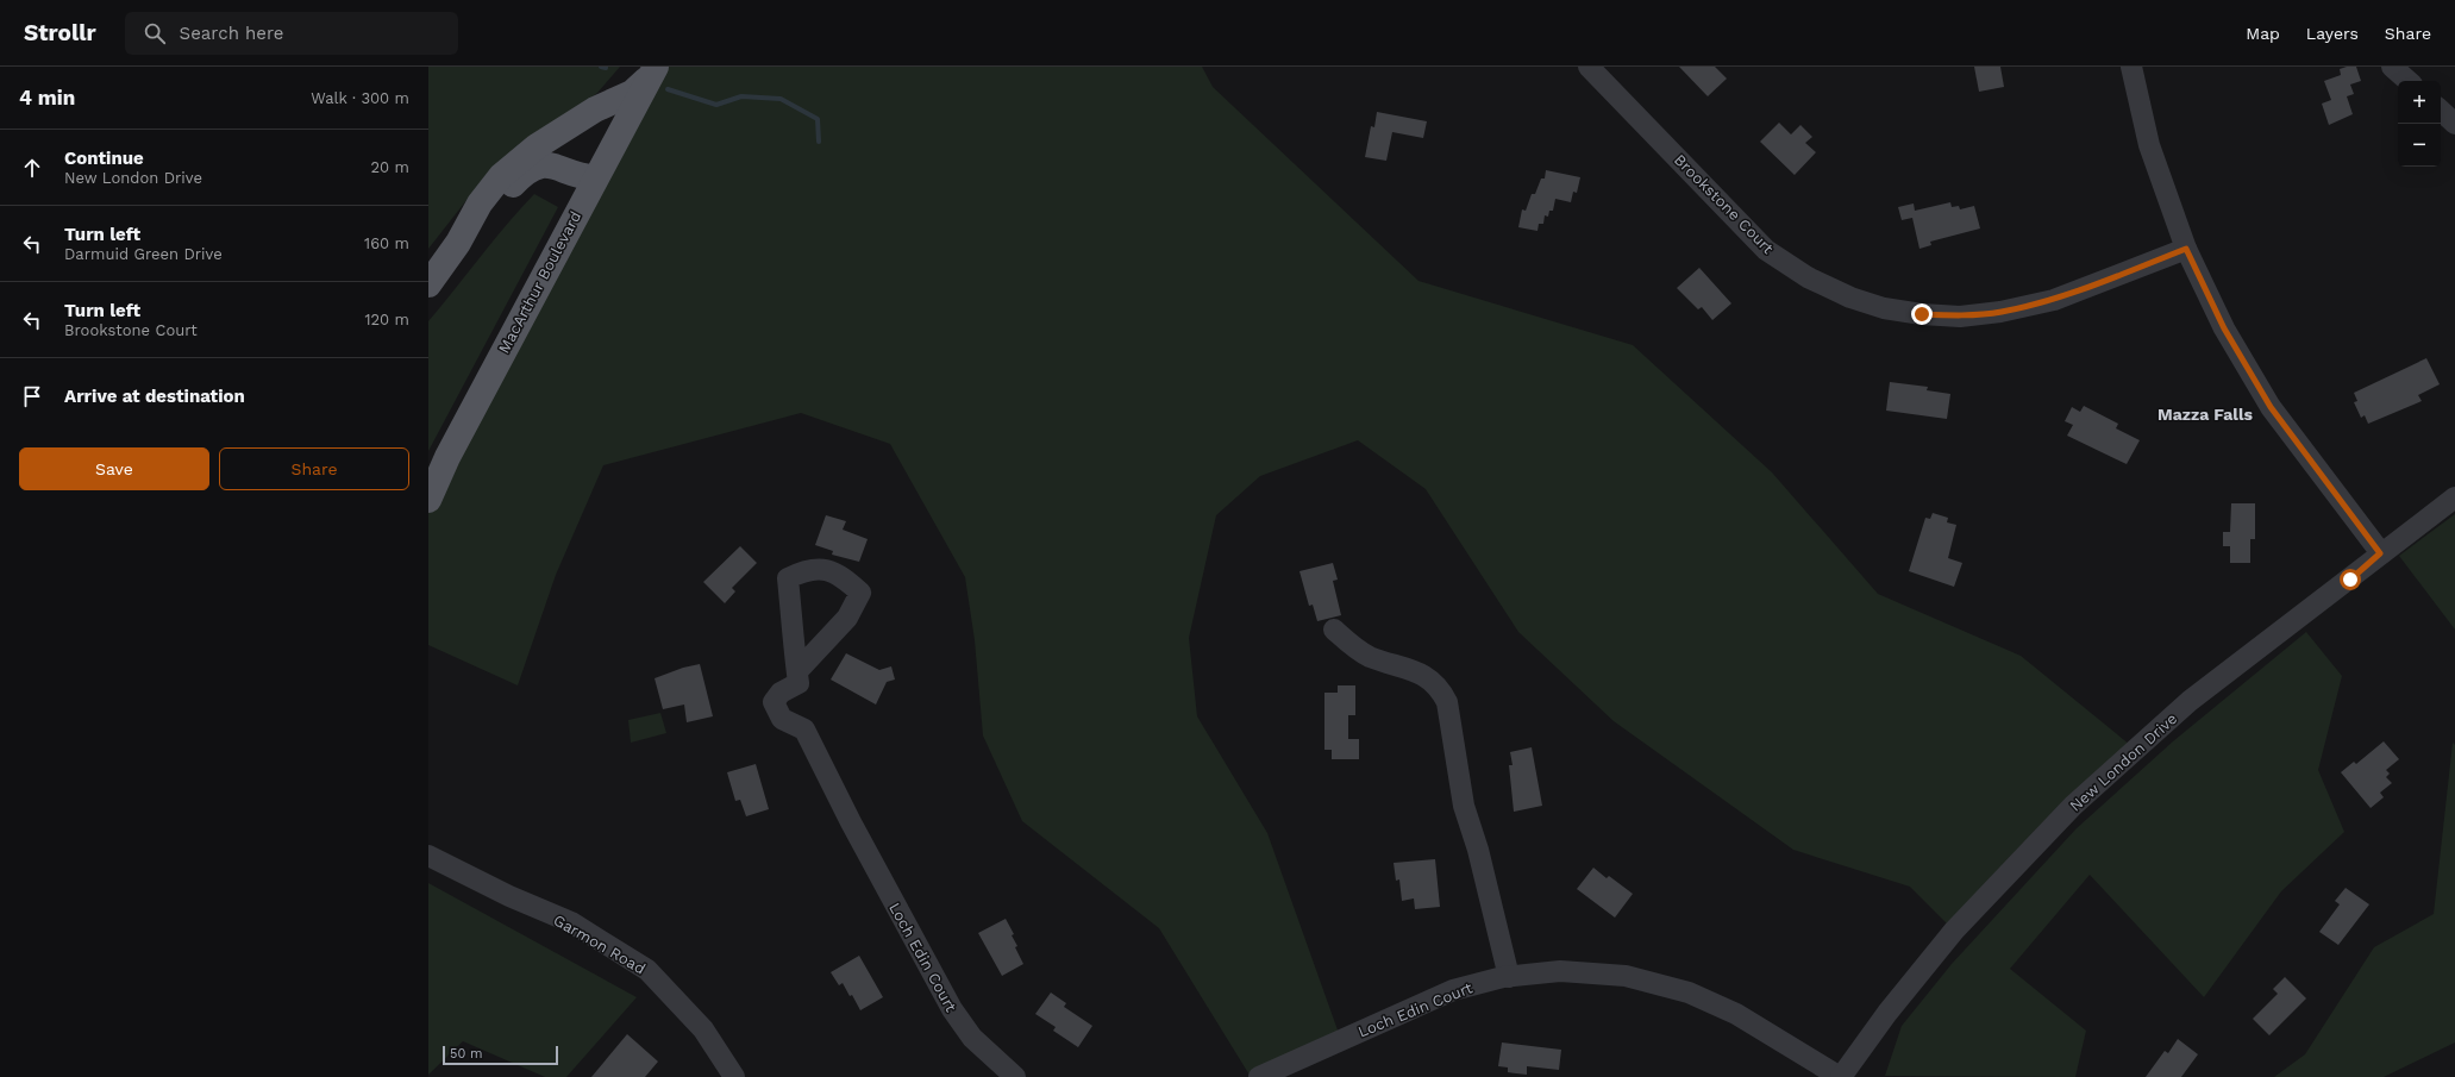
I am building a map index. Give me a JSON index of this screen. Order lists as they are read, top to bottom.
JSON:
{
  "streets": {
    "main road": ["MacArthur Boulevard"],
    "street": [
      "Brookstone Court",
      "New London Drive",
      "Garmon Road",
      "Loch Edin Court"
    ]
  },
  "crossings": [
    ["New London Drive", "Loch Edin Court"]
  ],
  "districts": ["Mazza Falls"],
  "scale_bar": "50 m",
  "page": {
    "header": "Strollr",
    "search": "Search here",
    "nav": ["Map", "Layers", "Share"],
    "heading": ["4 min", "Walk · 300 m"],
    "map_buttons": ["+", "−"],
    "list": [
      ["Continue", "New London Drive", "20 m"],
      ["Turn left", "Darmuid Green Drive", "160 m"],
      ["Turn left", "Brookstone Court", "120 m"],
      "Arrive at destination"
    ],
    "buttons": ["Save", "Share"],
    "scale": "50 m"
  }
}
